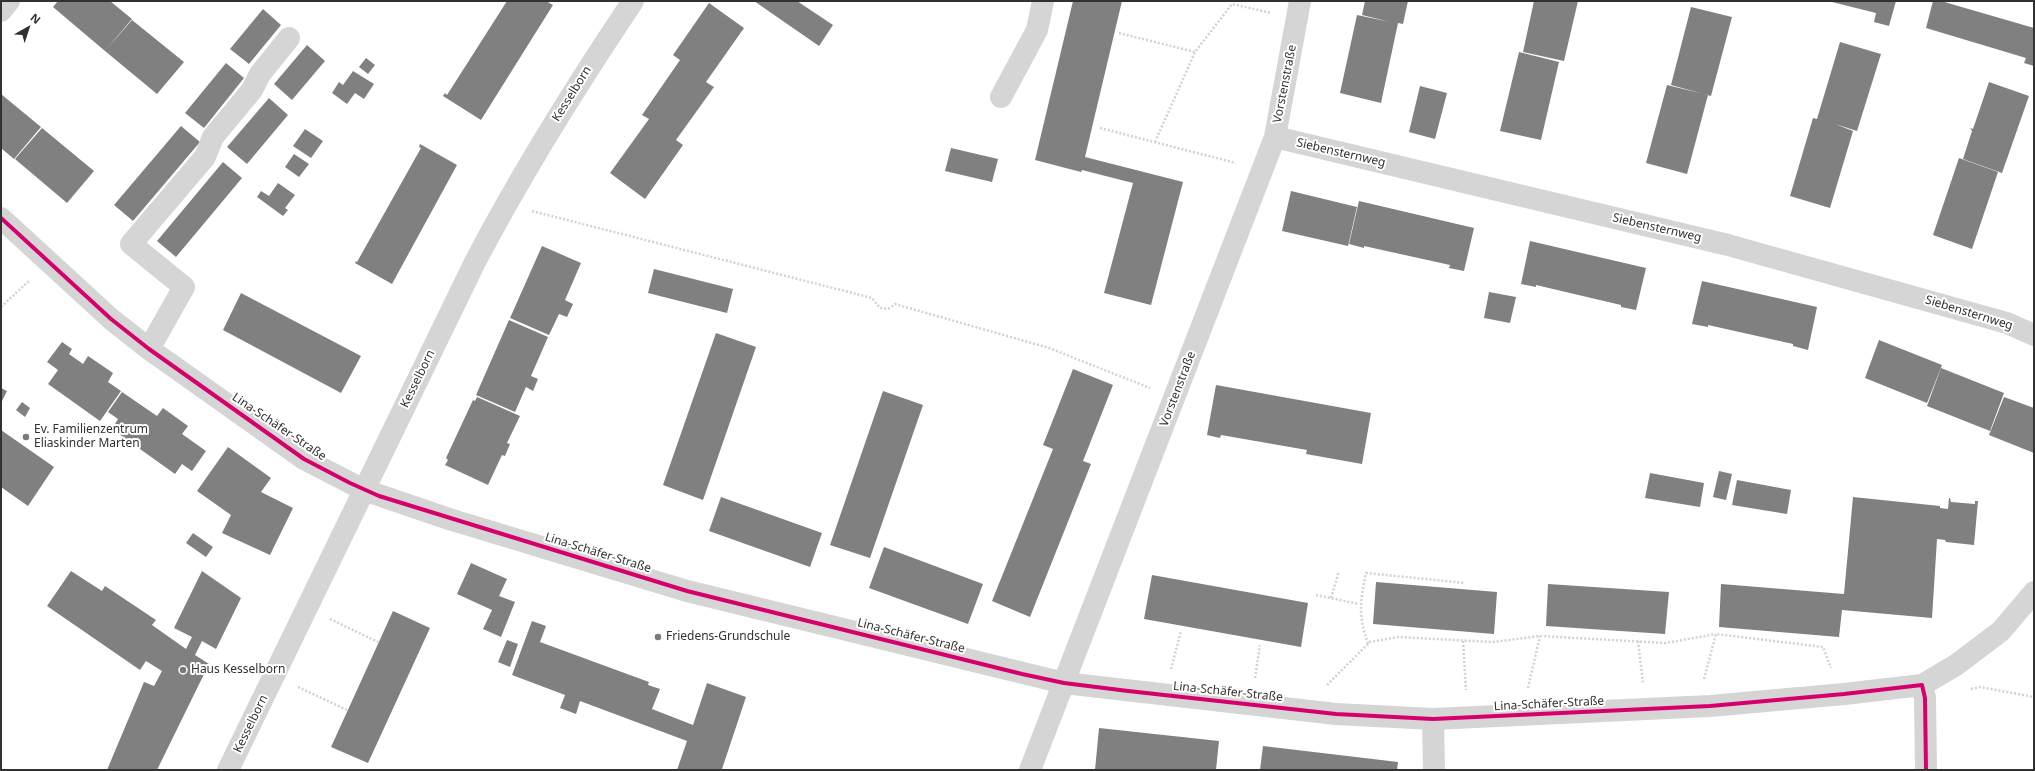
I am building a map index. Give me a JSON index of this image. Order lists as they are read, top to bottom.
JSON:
{
  "streets": {
    "street": [
      "Vorstenstraße",
      "Kesselborn",
      "Siebensternweg",
      "Lina-Schäfer-Straße"
    ]
  },
  "crossings": [
    ["Vorstenstraße", "Siebensternweg"],
    ["Vorstenstraße", "Lina-Schäfer-Straße"],
    ["Kesselborn", "Lina-Schäfer-Straße"]
  ],
  "places": ["Ev. Familienzentrum Eliaskinder Marten", "Friedens-Grundschule", "Haus Kesselborn"],
  "north": "top right"
}
